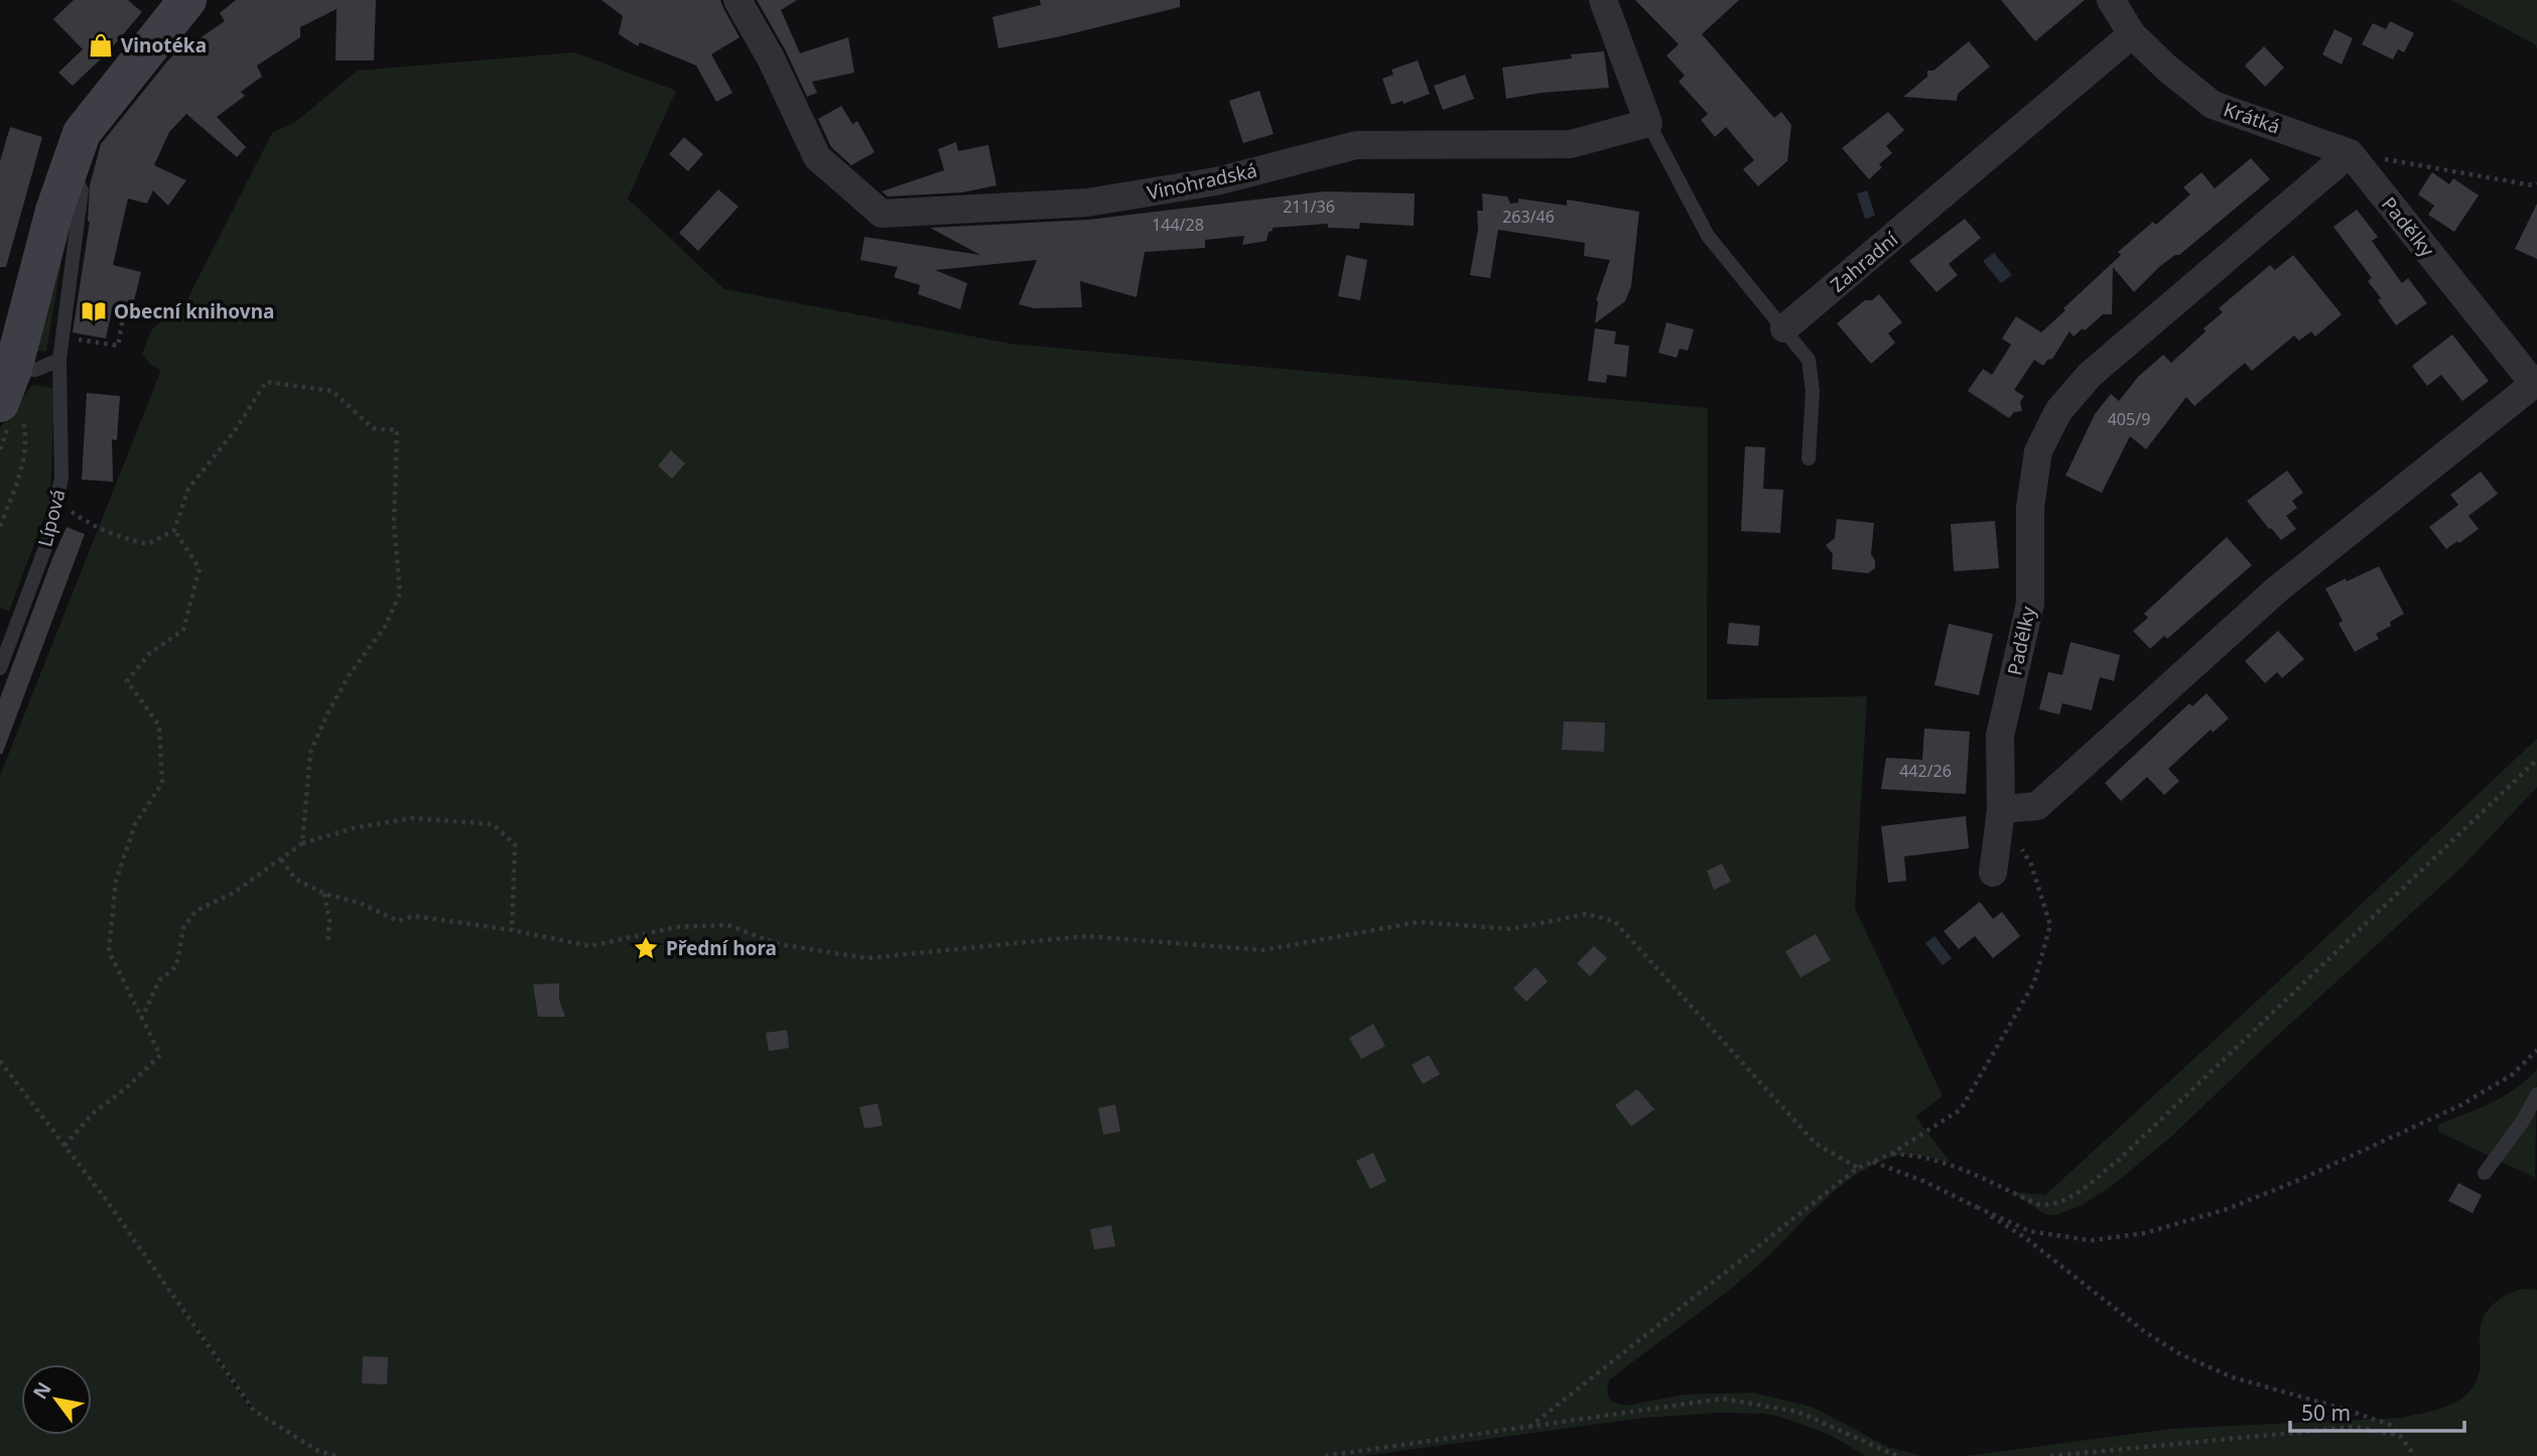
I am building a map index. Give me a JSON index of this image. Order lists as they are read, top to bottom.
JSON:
{
  "streets": {
    "street": [
      "Krátká",
      "Vinohradská",
      "Padělky",
      "Zahradní",
      "Lípová"
    ]
  },
  "crossings": [
    ["Krátká", "Padělky"],
    ["Krátká", "Zahradní"]
  ],
  "places": {
    "shop": ["Vinotéka"],
    "library": ["Obecní knihovna"],
    "place": ["Přední hora"]
  },
  "house_numbers": [
    "211/36",
    "263/46",
    "144/28",
    "405/9",
    "442/26"
  ],
  "scale_bar": "50 m",
  "north": "top left"
}
